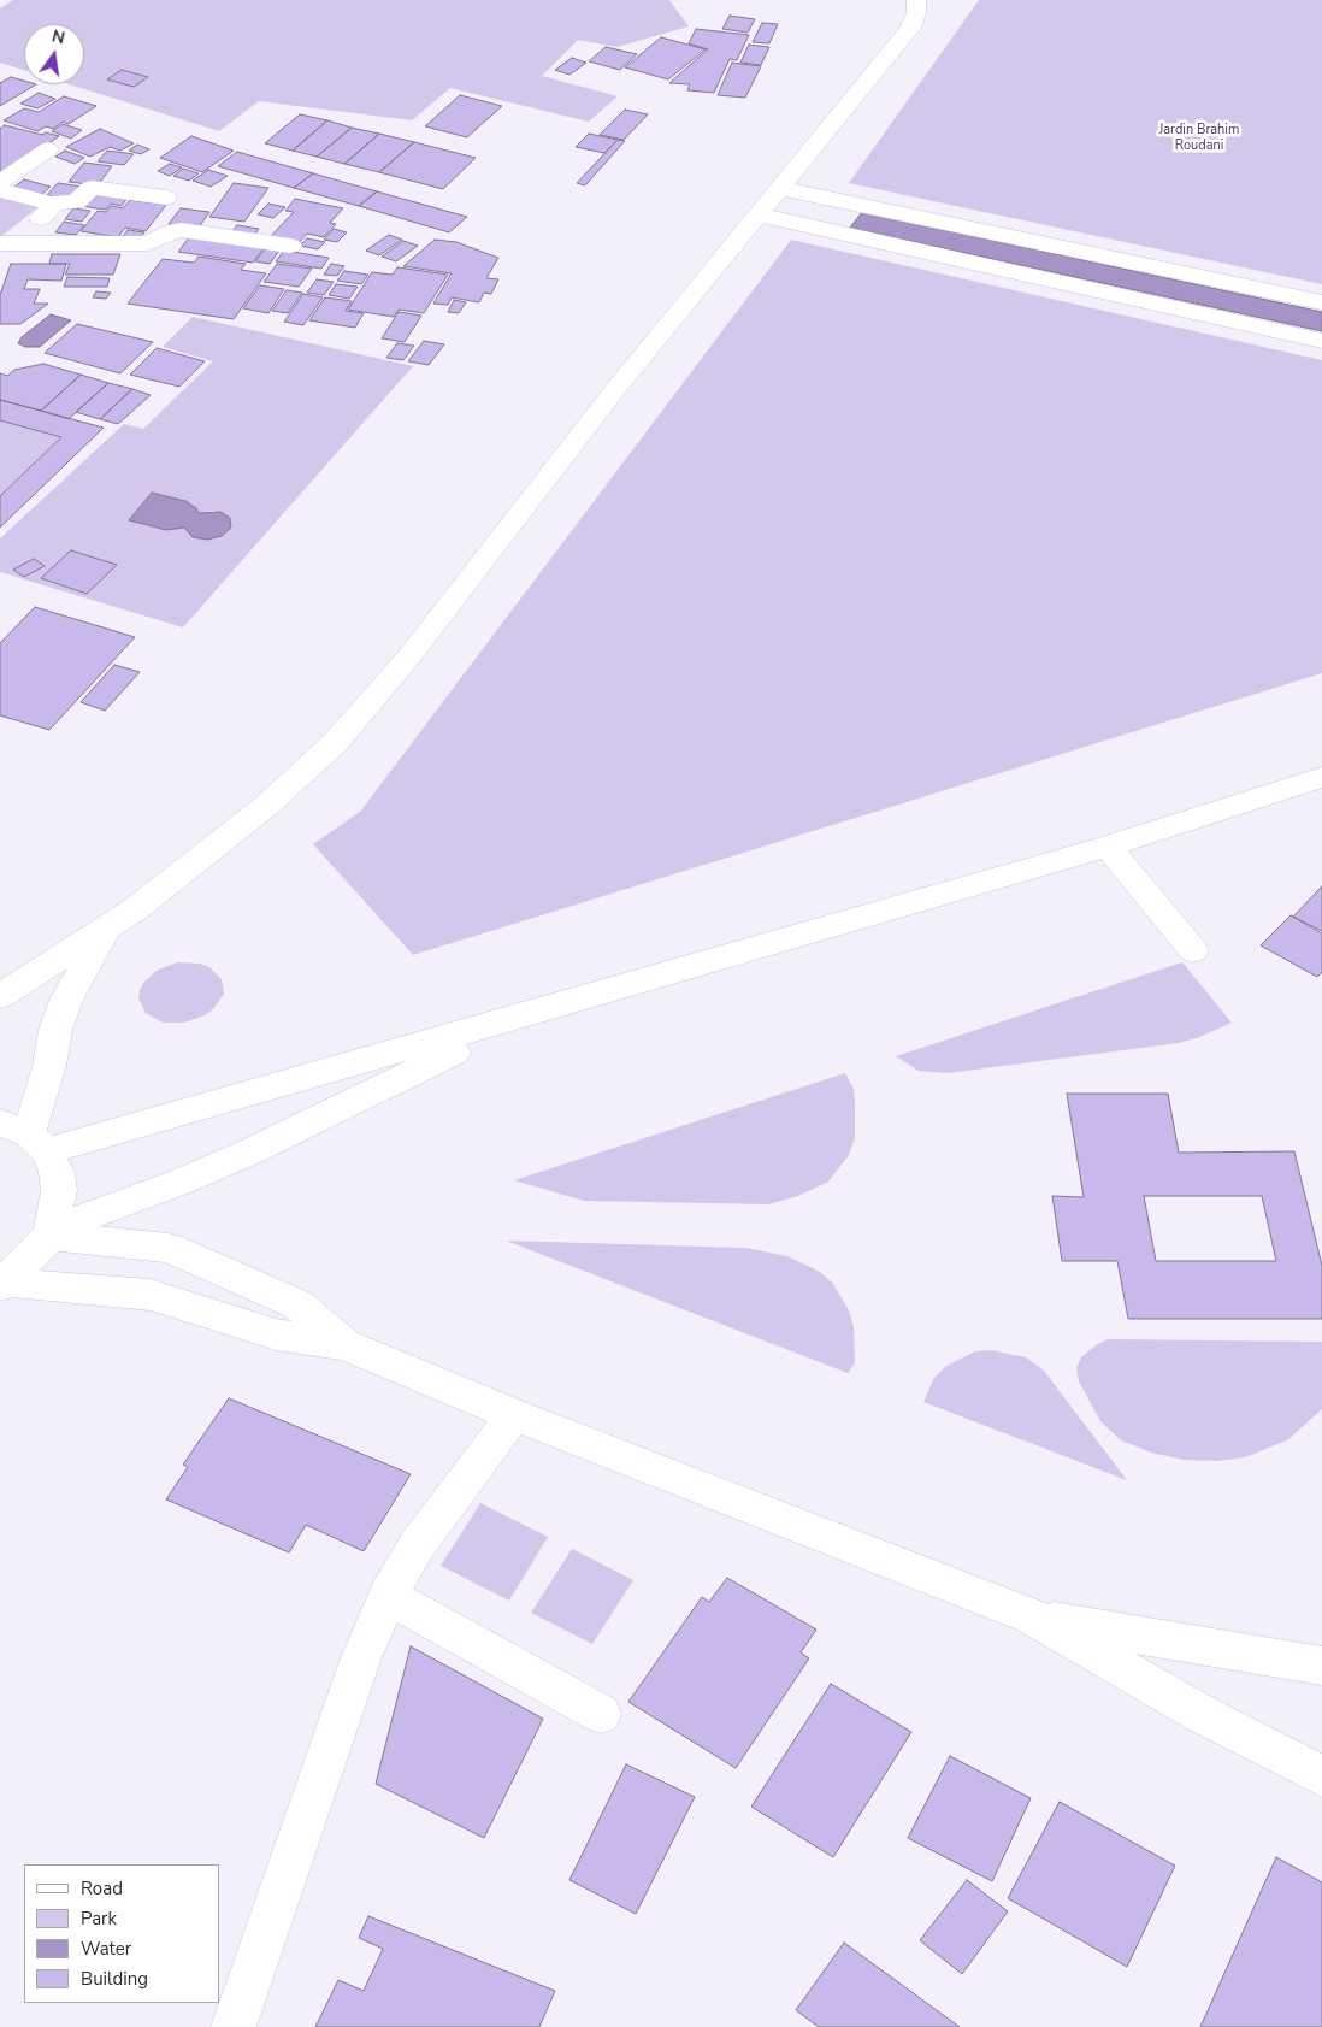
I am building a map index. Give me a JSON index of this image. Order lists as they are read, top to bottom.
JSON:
{
  "parks": ["Jardin Brahim Roudani"],
  "legend": [
    "Road",
    "Park",
    "Water",
    "Building"
  ],
  "north": "top"
}
